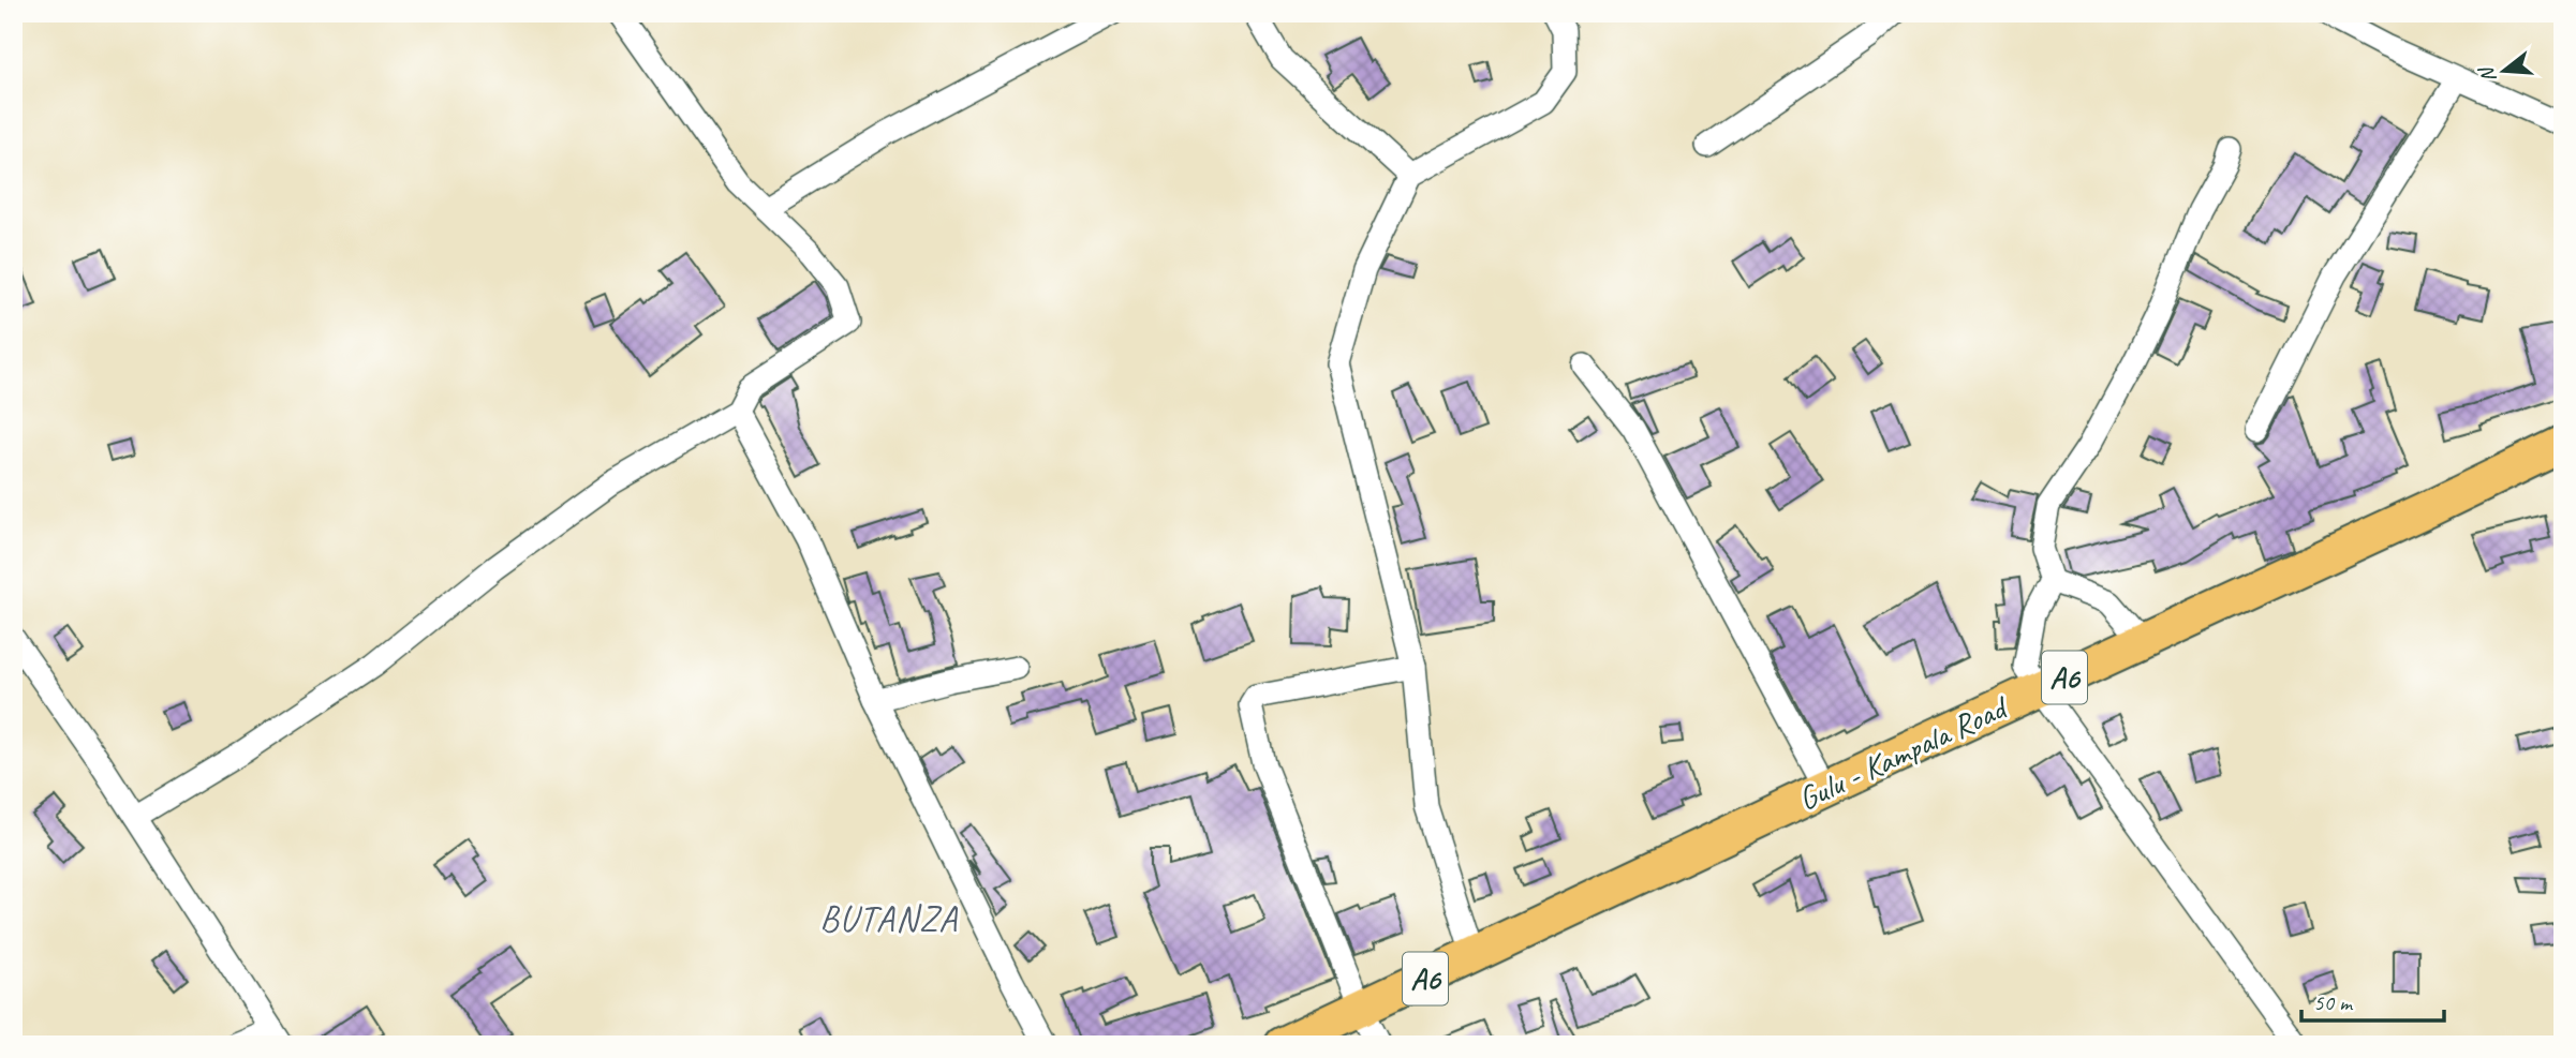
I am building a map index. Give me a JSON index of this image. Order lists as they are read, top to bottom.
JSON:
{
  "streets": {
    "main road": ["A6", "Gulu - Kampala Road"]
  },
  "districts": ["BUTANZA"],
  "scale_bar": "50 m",
  "north": "left"
}
